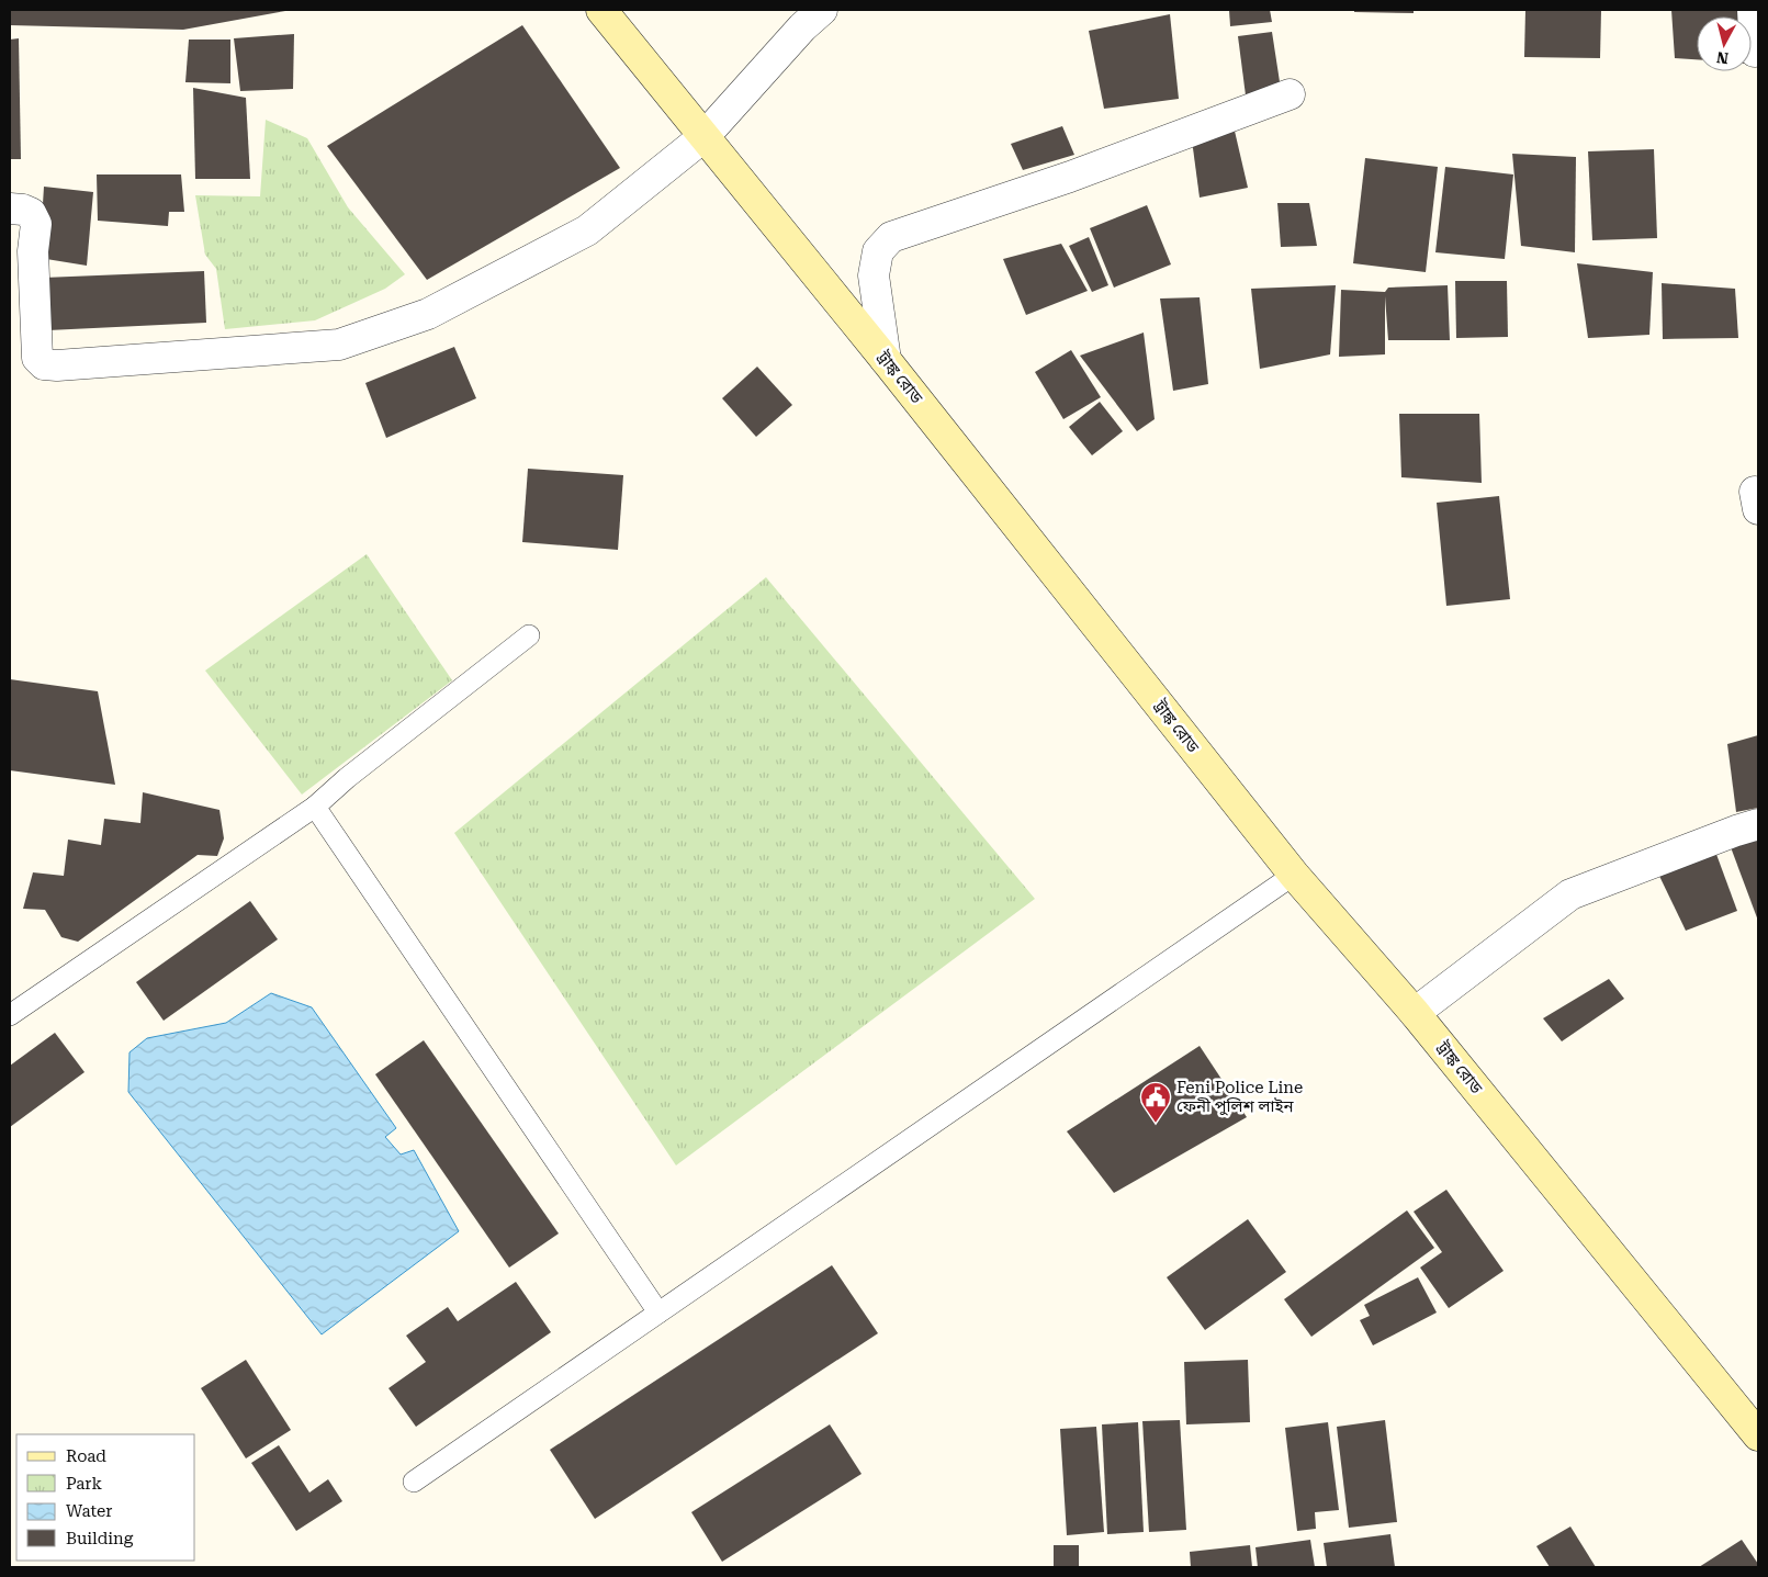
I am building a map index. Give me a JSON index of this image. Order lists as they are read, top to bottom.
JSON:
{
  "streets": {
    "main road": ["ট্রাঙ্ক রোড"]
  },
  "places": {
    "public building": ["Feni Police Line ফেনী পুলিশ লাইন"]
  },
  "legend": [
    "Road",
    "Park",
    "Water",
    "Building"
  ],
  "north": "bottom"
}
